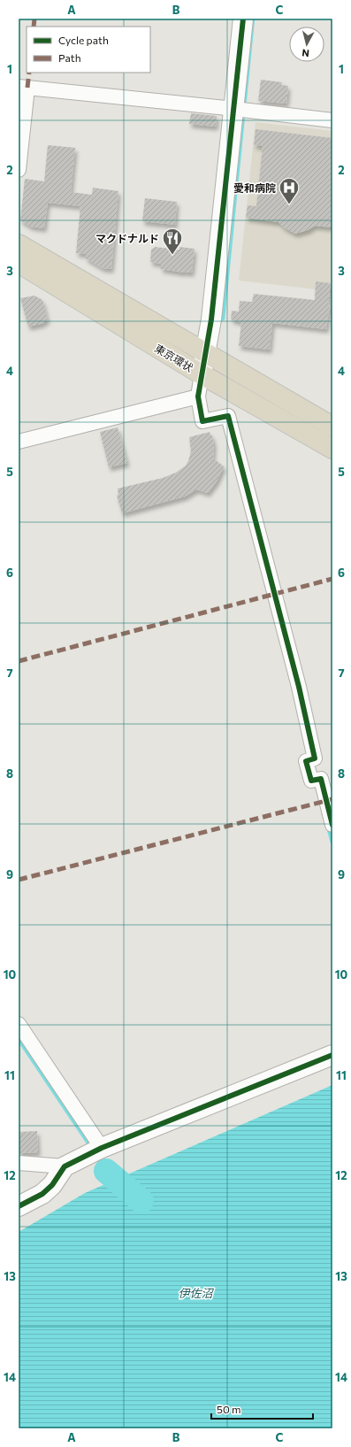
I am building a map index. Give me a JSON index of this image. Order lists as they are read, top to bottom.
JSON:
{
  "streets": {
    "highway": ["東京環状"]
  },
  "water": ["伊佐沼"],
  "places": {
    "hospital": ["愛和病院"],
    "restaurant": ["マクドナルド"]
  },
  "legend": ["Cycle path", "Path"],
  "scale_bar": "50 m",
  "north": "bottom",
  "grid": {
    "columns": ["A", "B", "C"],
    "rows": [
      "1",
      "2",
      "3",
      "4",
      "5",
      "6",
      "7",
      "8",
      "9",
      "10",
      "11",
      "12",
      "13",
      "14"
    ]
  }
}
